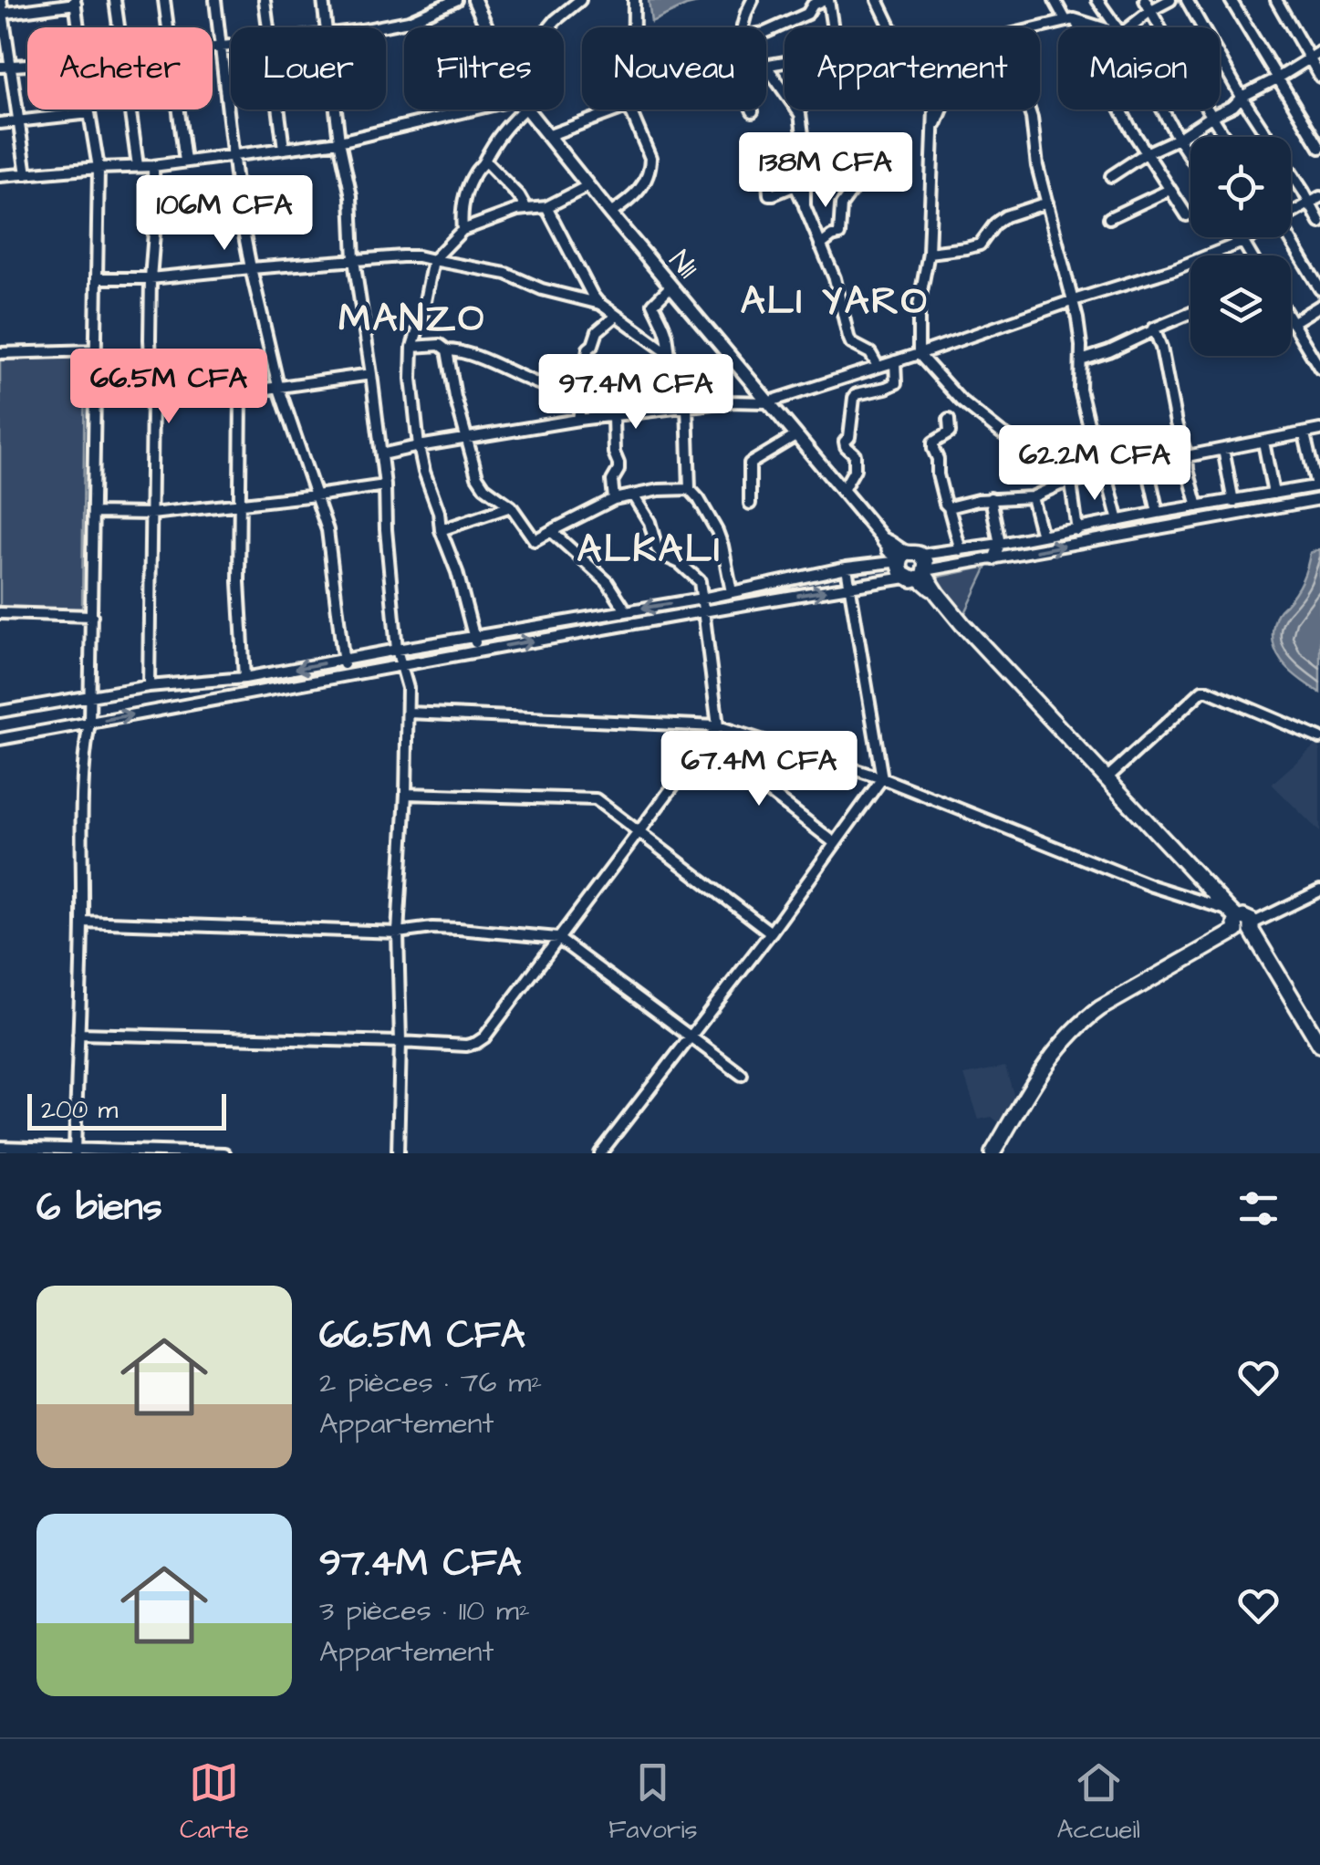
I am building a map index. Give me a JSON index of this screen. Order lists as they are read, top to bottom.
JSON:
{
  "streets": {
    "main road": ["N11"]
  },
  "districts": ["ALI YARO", "MANZO", "ALKALI"],
  "scale_bar": "200 m",
  "page": {
    "chip": [
      "Acheter",
      "Louer",
      "Filtres",
      "Nouveau",
      "Appartement",
      "Maison"
    ],
    "price": [
      "138M CFA",
      "106M CFA",
      "66.5M CFA",
      "97.4M CFA",
      "62.2M CFA",
      "67.4M CFA"
    ],
    "scale": "200 m",
    "heading": "6 biens",
    "list": [
      {
        "name": "66.5M CFA",
        "note": "2 pièces · 76 m² · Appartement"
      },
      {
        "name": "97.4M CFA",
        "note": "3 pièces · 110 m² · Appartement"
      }
    ],
    "tabs": ["Carte", "Favoris", "Accueil"]
  }
}
